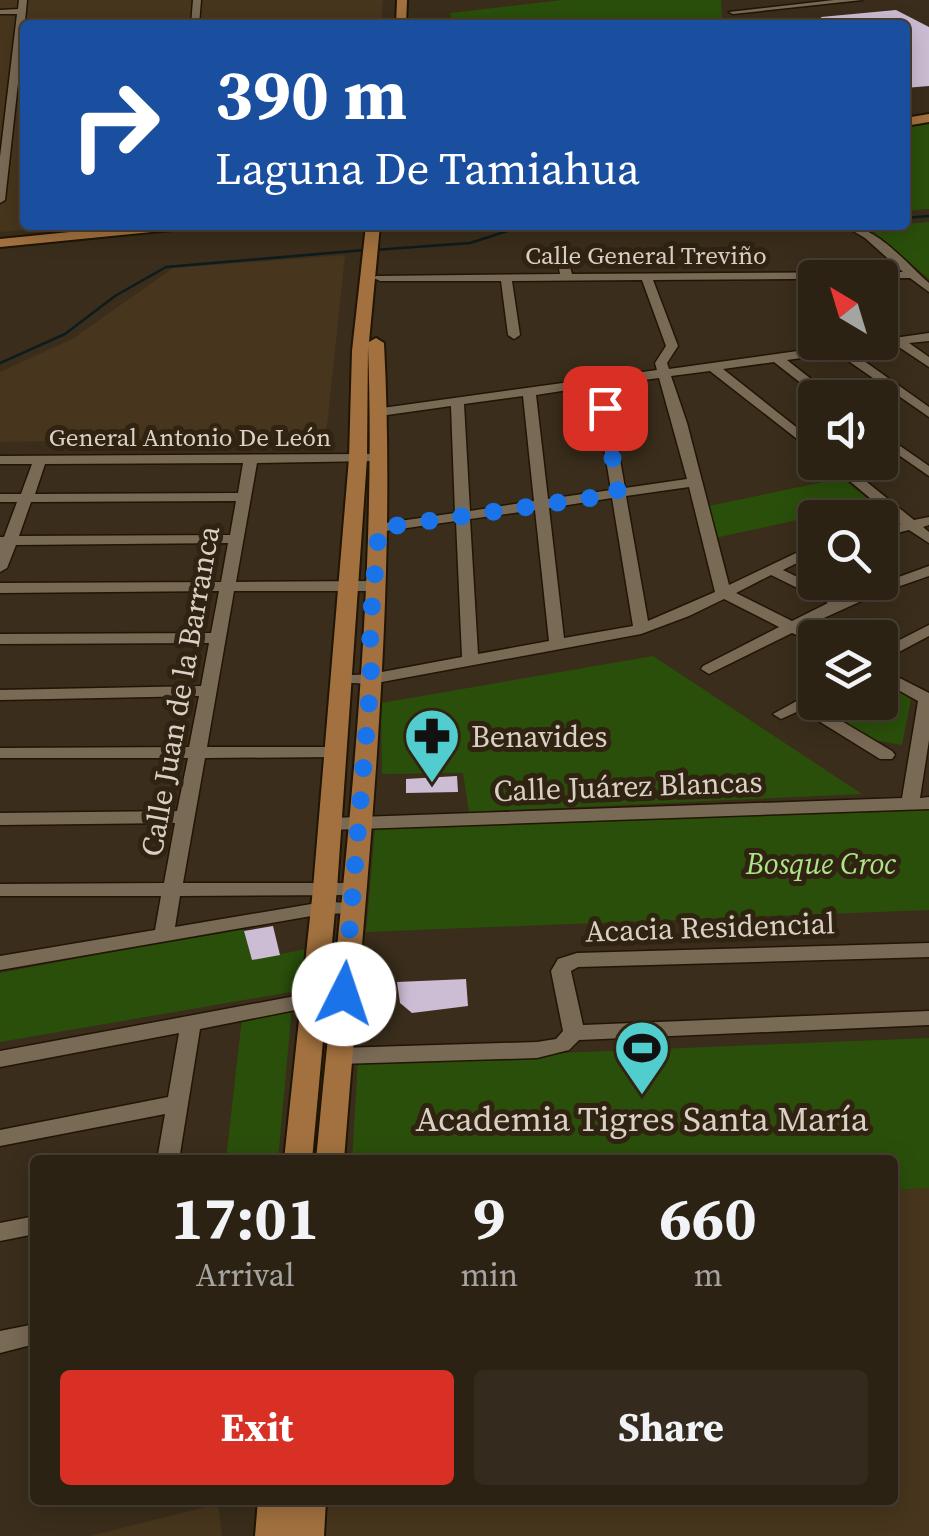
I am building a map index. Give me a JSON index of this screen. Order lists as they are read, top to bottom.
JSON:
{
  "streets": {
    "street": [
      "Calle General Treviño",
      "General Antonio De León",
      "Calle Juan de la Barranca",
      "Calle Juárez Blancas",
      "Acacia Residencial"
    ]
  },
  "crossings": [
    ["General Antonio De León", "Calle Juan de la Barranca"]
  ],
  "parks": ["Bosque Croc"],
  "places": {
    "pharmacy": ["Benavides"],
    "sports": ["Academia Tigres Santa María"]
  },
  "north": "top left",
  "page": {
    "turn": ["390 m", "Laguna De Tamiahua"],
    "eta": [
      "17:01",
      "Arrival",
      "9",
      "min",
      "660",
      "m"
    ],
    "buttons": ["Exit", "Share"]
  }
}
